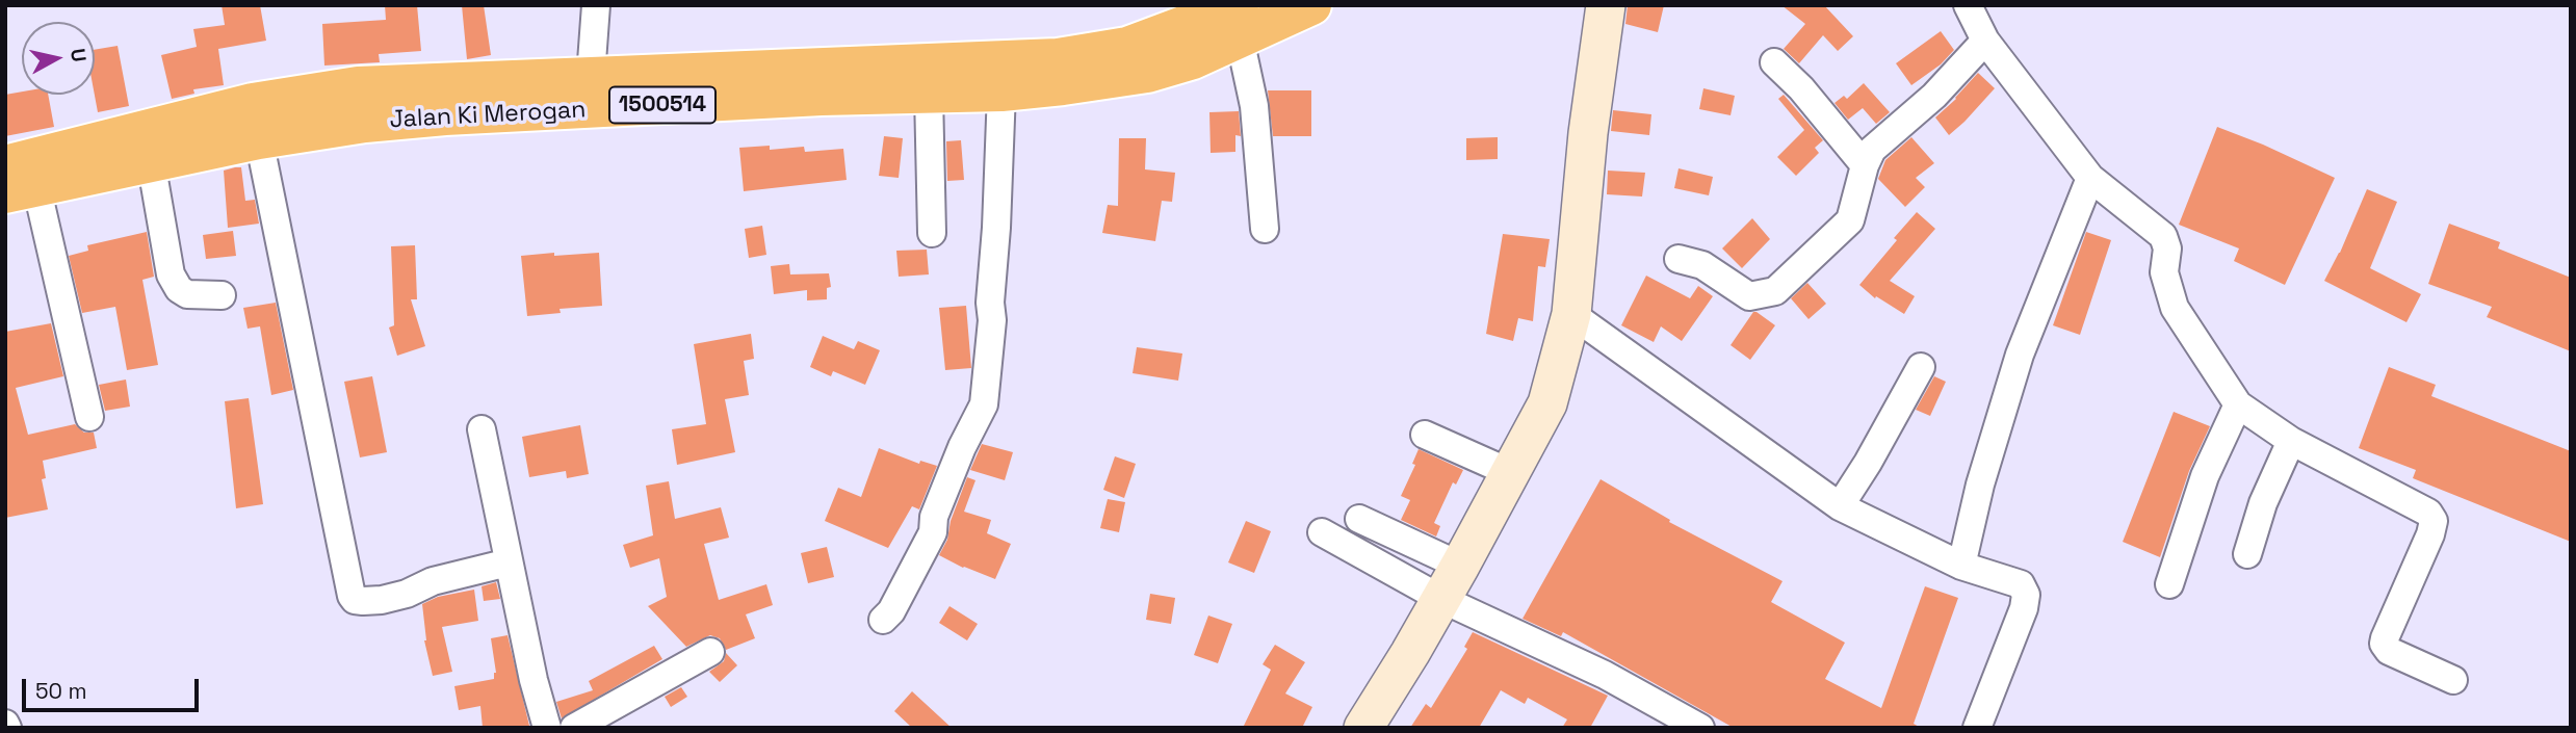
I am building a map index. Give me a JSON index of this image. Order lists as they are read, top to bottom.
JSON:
{
  "streets": {
    "highway": ["1500514", "Jalan Ki Merogan"]
  },
  "scale_bar": "50 m",
  "north": "right"
}
